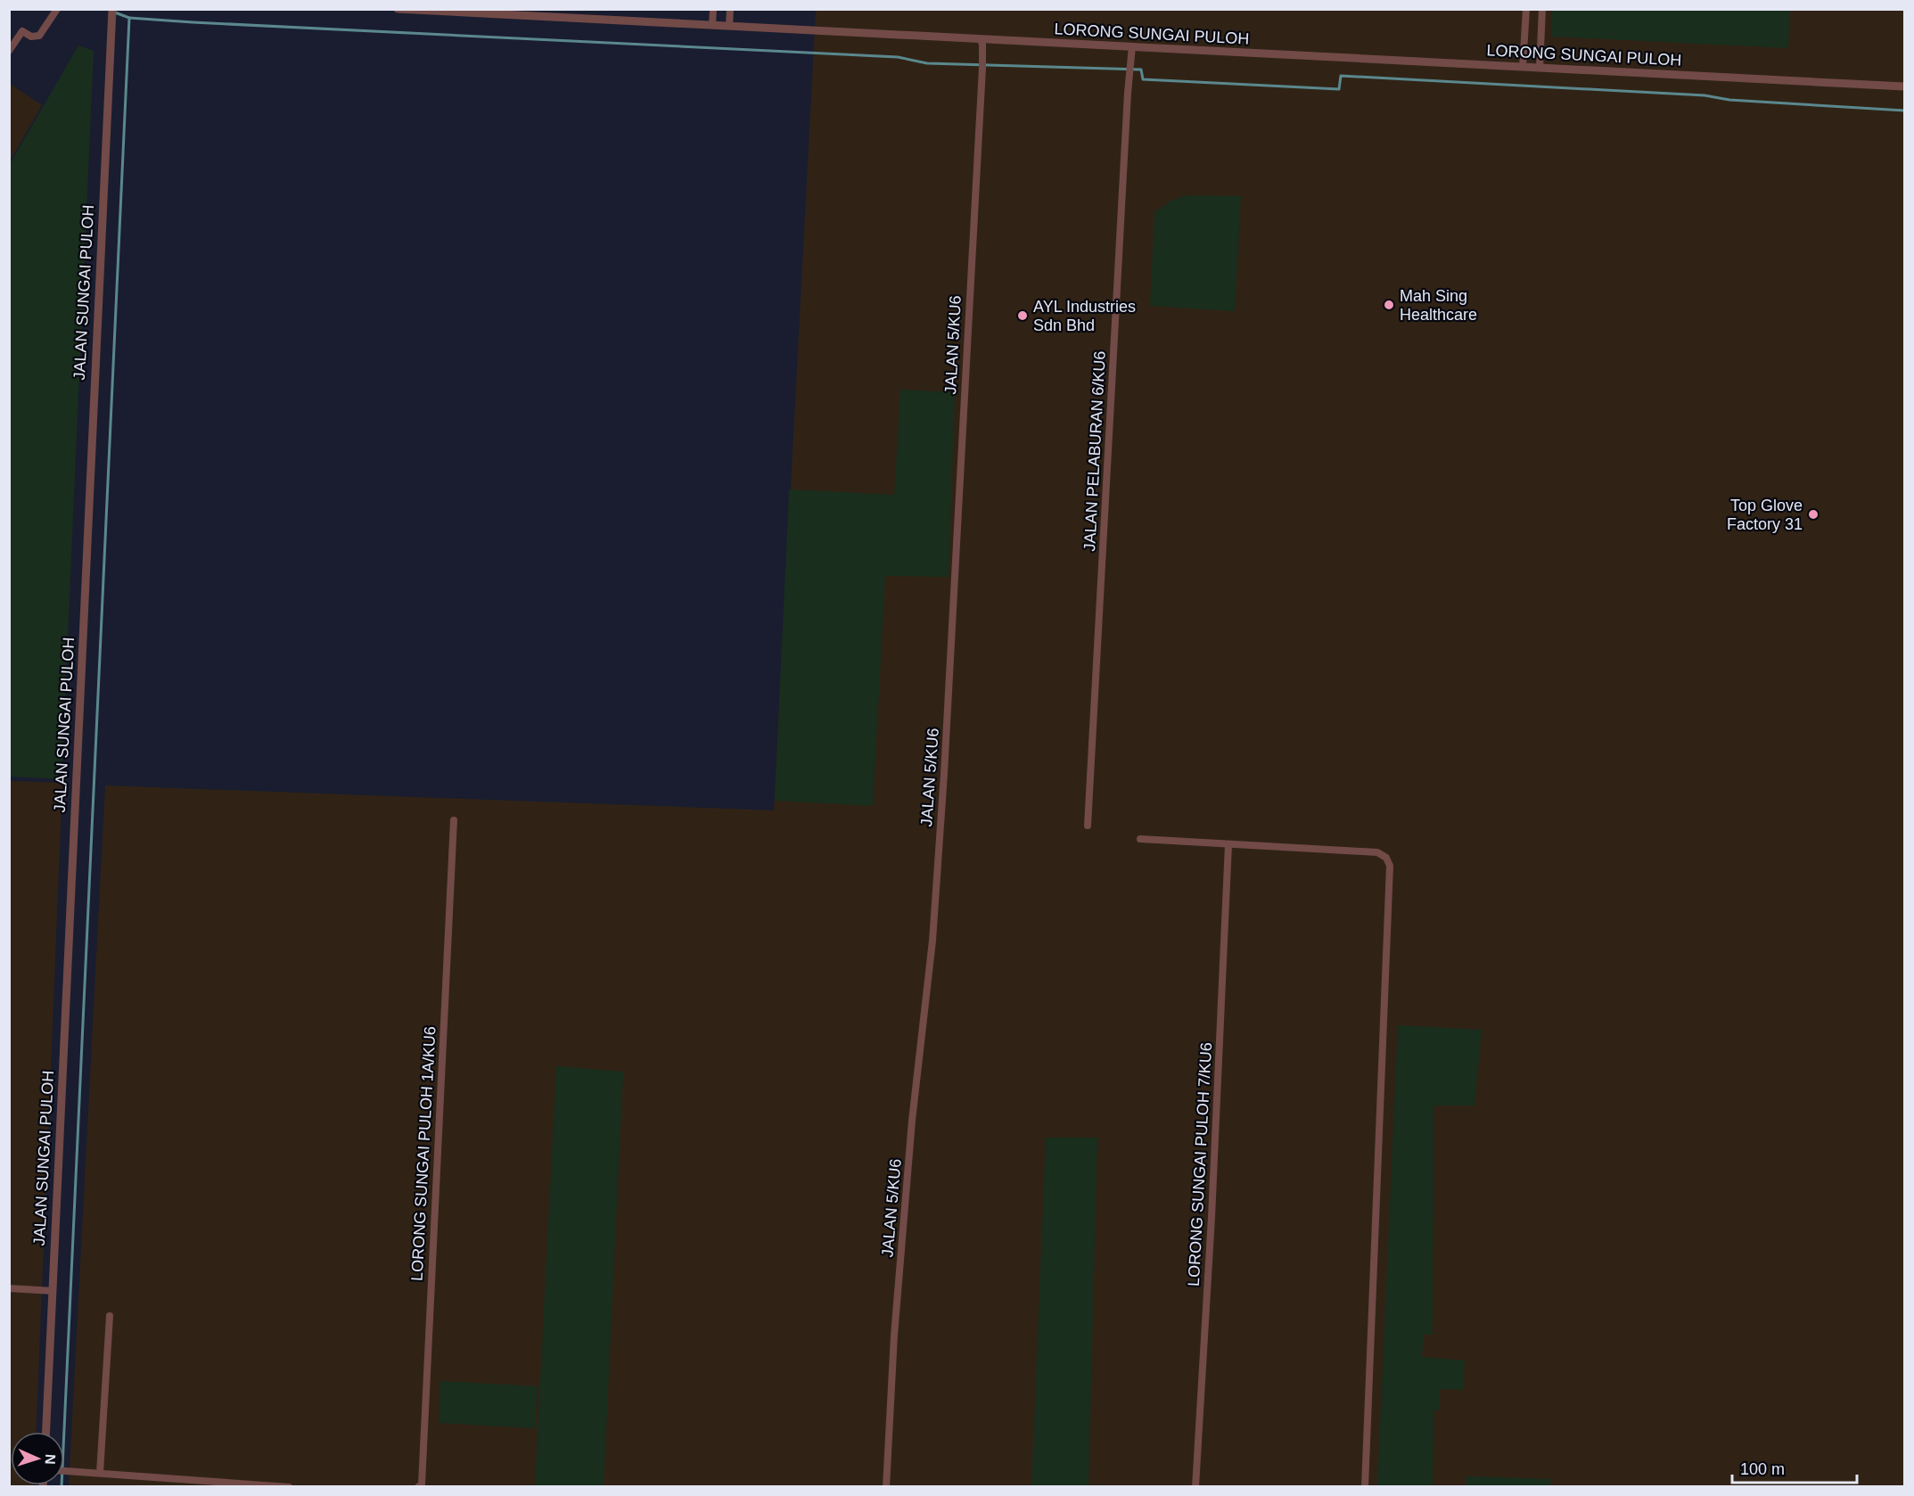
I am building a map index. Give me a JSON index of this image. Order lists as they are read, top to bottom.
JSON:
{
  "streets": {
    "street": [
      "LORONG SUNGAI PULOH",
      "JALAN SUNGAI PULOH",
      "JALAN 5/KU6",
      "JALAN PELABURAN 6/KU6",
      "LORONG SUNGAI PULOH 1A/KU6",
      "LORONG SUNGAI PULOH 7/KU6"
    ]
  },
  "crossings": [
    ["LORONG SUNGAI PULOH", "JALAN 5/KU6"],
    ["LORONG SUNGAI PULOH", "JALAN PELABURAN 6/KU6"]
  ],
  "places": ["Mah Sing Healthcare", "AYL Industries Sdn Bhd", "Top Glove Factory 31"],
  "scale_bar": "100 m",
  "north": "right"
}
